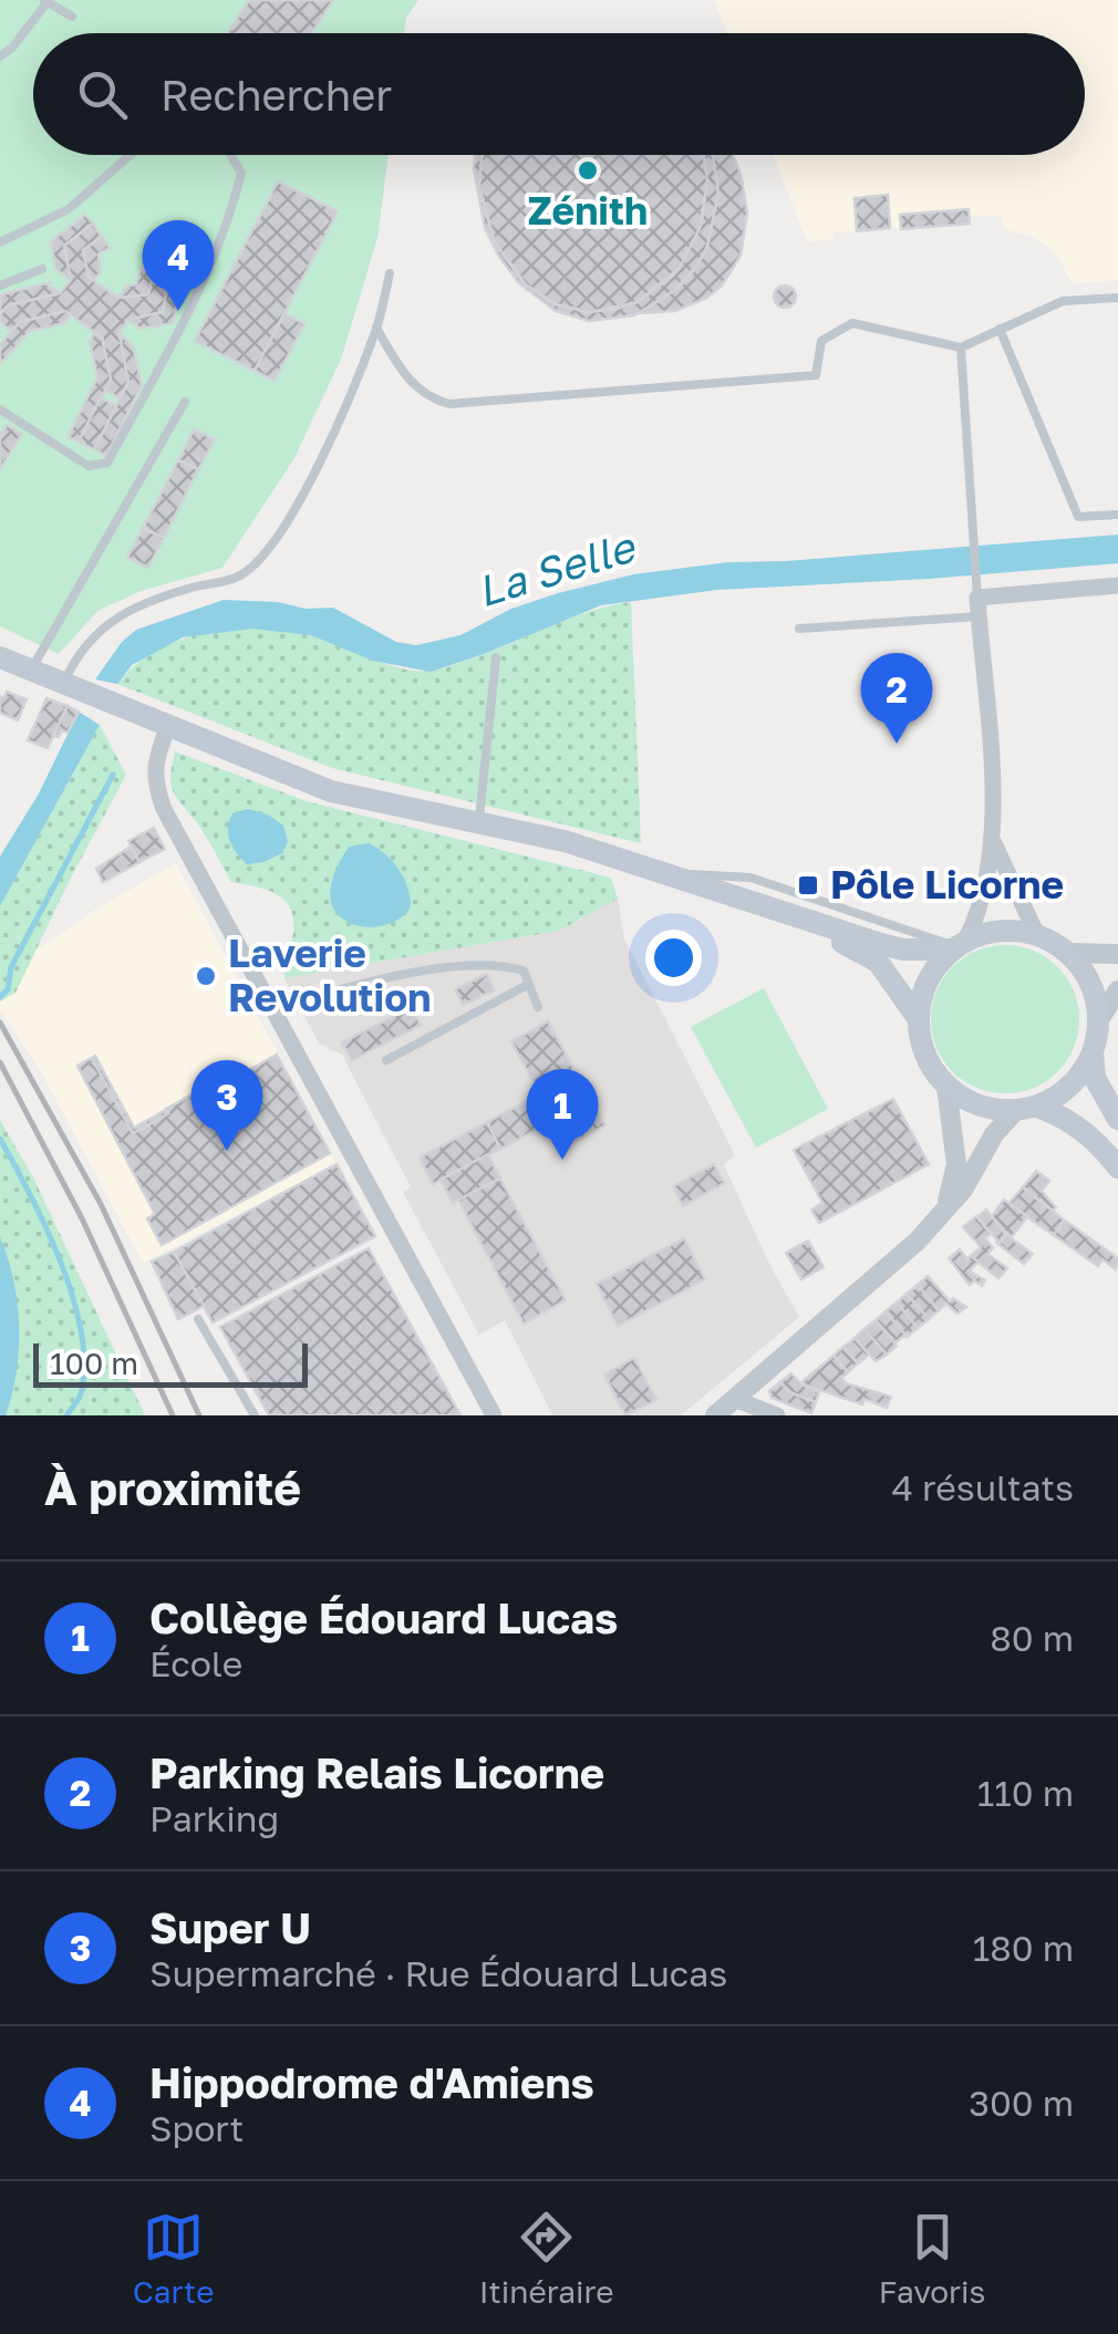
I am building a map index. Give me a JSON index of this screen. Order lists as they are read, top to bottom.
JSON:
{
  "water": ["La Selle"],
  "places": {
    "other": ["Zénith", "Laverie Revolution"],
    "transit": ["Pôle Licorne"]
  },
  "scale_bar": "100 m",
  "page": {
    "search": "Rechercher",
    "pins": [
      "4",
      "2",
      "3",
      "1"
    ],
    "scale": "100 m",
    "heading": ["À proximité", "4 résultats"],
    "list": [
      {
        "mark": "1",
        "name": "Collège Édouard Lucas",
        "note": "École",
        "value": "80 m"
      },
      {
        "mark": "2",
        "name": "Parking Relais Licorne",
        "note": "Parking",
        "value": "110 m"
      },
      {
        "mark": "3",
        "name": "Super U",
        "note": "Supermarché · Rue Édouard Lucas",
        "value": "180 m"
      },
      {
        "mark": "4",
        "name": "Hippodrome d'Amiens",
        "note": "Sport",
        "value": "300 m"
      }
    ],
    "nav": ["Carte", "Itinéraire", "Favoris"]
  }
}
